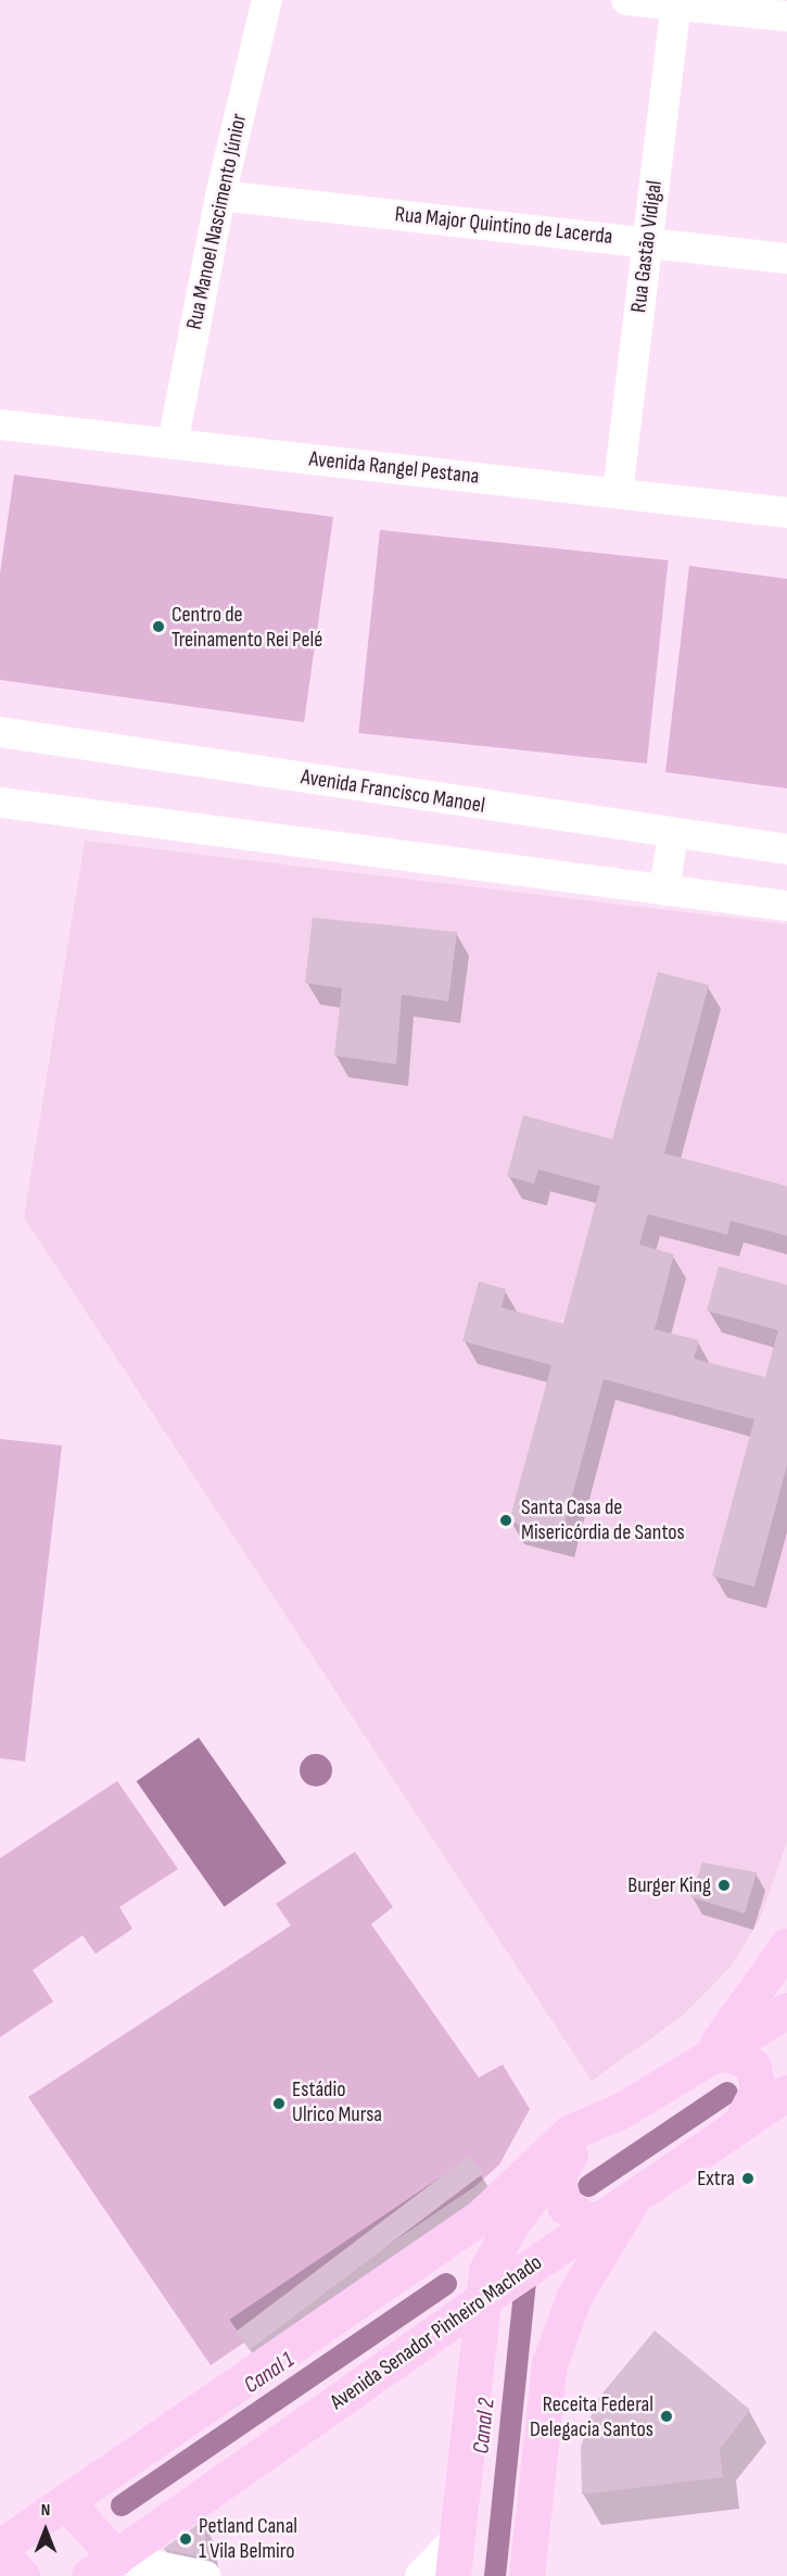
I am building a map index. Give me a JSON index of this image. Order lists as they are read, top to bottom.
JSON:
{
  "streets": {
    "main road": ["Avenida Senador Pinheiro Machado"],
    "street": [
      "Rua Manoel Nascimento Júnior",
      "Rua Major Quintino de Lacerda",
      "Rua Gastão Vidigal",
      "Avenida Rangel Pestana",
      "Avenida Francisco Manoel"
    ]
  },
  "crossings": [
    ["Rua Manoel Nascimento Júnior", "Rua Major Quintino de Lacerda"],
    ["Rua Manoel Nascimento Júnior", "Avenida Rangel Pestana"],
    ["Rua Major Quintino de Lacerda", "Rua Gastão Vidigal"],
    ["Rua Gastão Vidigal", "Avenida Rangel Pestana"]
  ],
  "water": ["Canal 1", "Canal 2"],
  "places": [
    "Centro de Treinamento Rei Pelé",
    "Santa Casa de Misericórdia de Santos",
    "Burger King",
    "Estádio Ulrico Mursa",
    "Extra",
    "Receita Federal Delegacia Santos",
    "Petland Canal 1 Vila Belmiro"
  ],
  "north": "top"
}
